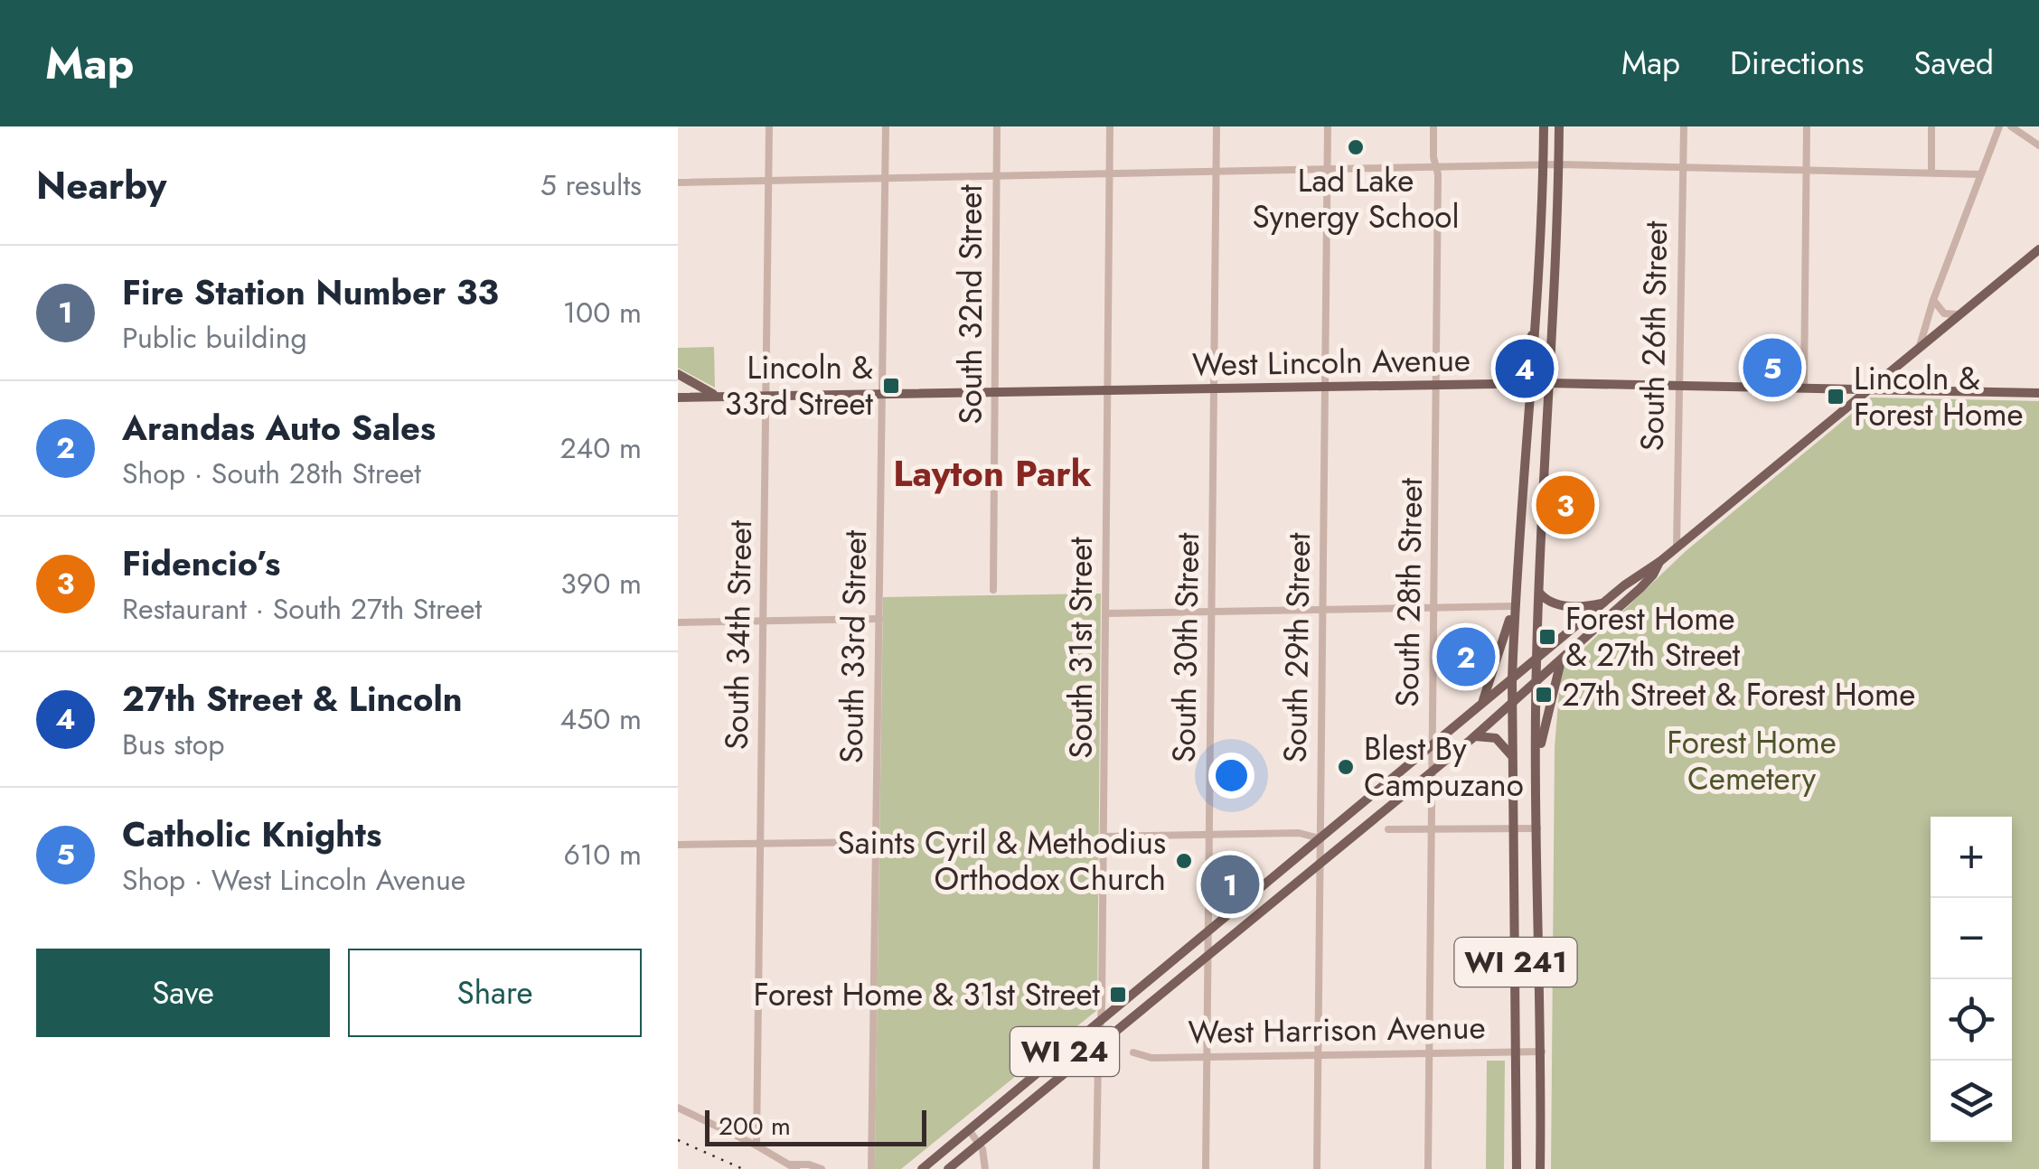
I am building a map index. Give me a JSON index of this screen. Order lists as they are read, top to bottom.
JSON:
{
  "streets": {
    "main road": ["West Lincoln Avenue", "WI 241", "WI 24"],
    "street": [
      "South 32nd Street",
      "South 26th Street",
      "South 28th Street",
      "South 34th Street",
      "South 33rd Street",
      "South 31st Street",
      "South 30th Street",
      "South 29th Street",
      "West Harrison Avenue"
    ]
  },
  "crossings": [
    ["South 32nd Street", "West Lincoln Avenue"],
    ["South 26th Street", "West Lincoln Avenue"],
    ["West Lincoln Avenue", "South 28th Street"],
    ["West Lincoln Avenue", "South 34th Street"],
    ["West Lincoln Avenue", "South 33rd Street"],
    ["West Lincoln Avenue", "South 31st Street"],
    ["West Lincoln Avenue", "South 30th Street"],
    ["West Lincoln Avenue", "South 29th Street"],
    ["South 28th Street", "West Harrison Avenue"],
    ["South 28th Street", "WI 24"],
    ["South 31st Street", "WI 24"],
    ["South 30th Street", "West Harrison Avenue"],
    ["South 30th Street", "WI 24"],
    ["South 29th Street", "West Harrison Avenue"],
    ["South 29th Street", "WI 24"],
    ["WI 241", "West Harrison Avenue"],
    ["WI 241", "WI 24"]
  ],
  "districts": ["Layton Park"],
  "parks": ["Forest Home Cemetery"],
  "places": {
    "other": ["Lad Lake Synergy School", "Blest By Campuzano", "Saints Cyril & Methodius Orthodox Church"],
    "transit": [
      "Lincoln & 33rd Street",
      "Lincoln & Forest Home",
      "Forest Home & 27th Street",
      "27th Street & Forest Home",
      "Forest Home & 31st Street"
    ]
  },
  "scale_bar": "200 m",
  "page": {
    "header": "Map",
    "nav": ["Map", "Directions", "Saved"],
    "heading": ["Nearby", "5 results"],
    "list": [
      {
        "mark": "1",
        "name": "Fire Station Number 33",
        "note": "Public building",
        "value": "100 m"
      },
      {
        "mark": "2",
        "name": "Arandas Auto Sales",
        "note": "Shop · South 28th Street",
        "value": "240 m"
      },
      {
        "mark": "3",
        "name": "Fidencio’s",
        "note": "Restaurant · South 27th Street",
        "value": "390 m"
      },
      {
        "mark": "4",
        "name": "27th Street & Lincoln",
        "note": "Bus stop",
        "value": "450 m"
      },
      {
        "mark": "5",
        "name": "Catholic Knights",
        "note": "Shop · West Lincoln Avenue",
        "value": "610 m"
      }
    ],
    "pins": [
      "5",
      "4",
      "3",
      "2",
      "1"
    ],
    "map_buttons": ["+", "−"],
    "buttons": ["Save", "Share"],
    "scale": "200 m"
  }
}
